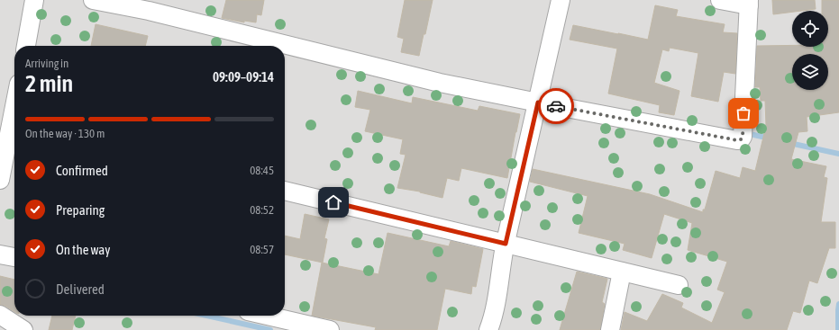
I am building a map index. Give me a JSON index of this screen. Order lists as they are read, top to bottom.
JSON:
{
  "page": {
    "heading": ["2 min", "Arriving in", "09:09–09:14"],
    "bar": "On the way · 130 m",
    "list": [
      ["Confirmed", "08:45"],
      ["Preparing", "08:52"],
      ["On the way", "08:57"],
      "Delivered"
    ]
  }
}
